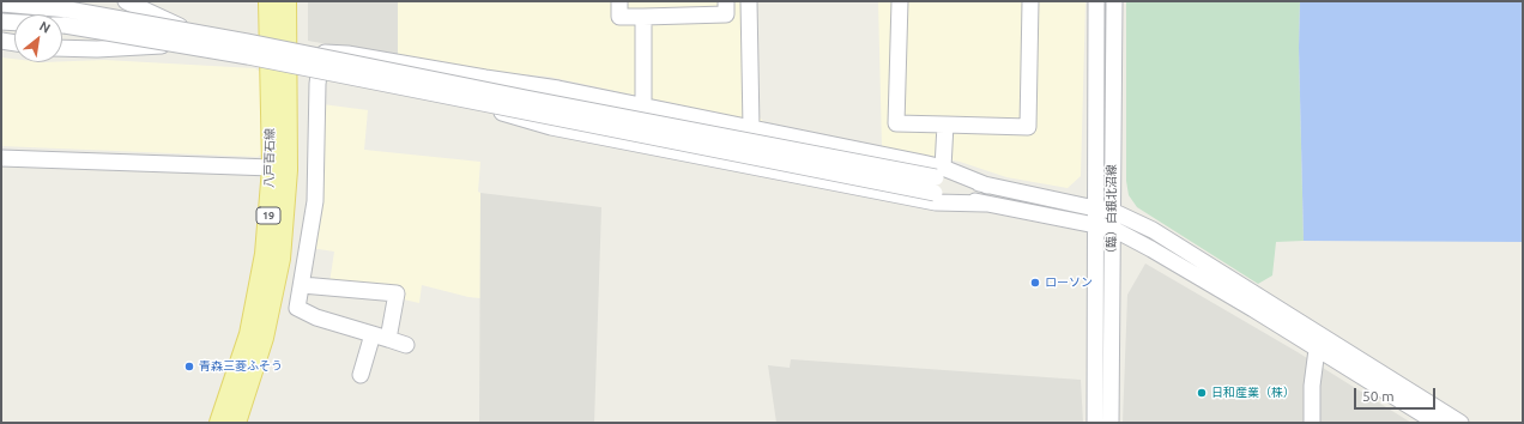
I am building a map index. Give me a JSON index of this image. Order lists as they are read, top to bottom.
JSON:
{
  "streets": {
    "main road": ["八戸百石線", "19"],
    "street": ["（臨）白銀北沼線"]
  },
  "places": ["ローソン", "青森三菱ふそう", "日和産業（株）"],
  "scale_bar": "50 m",
  "north": "top right"
}
